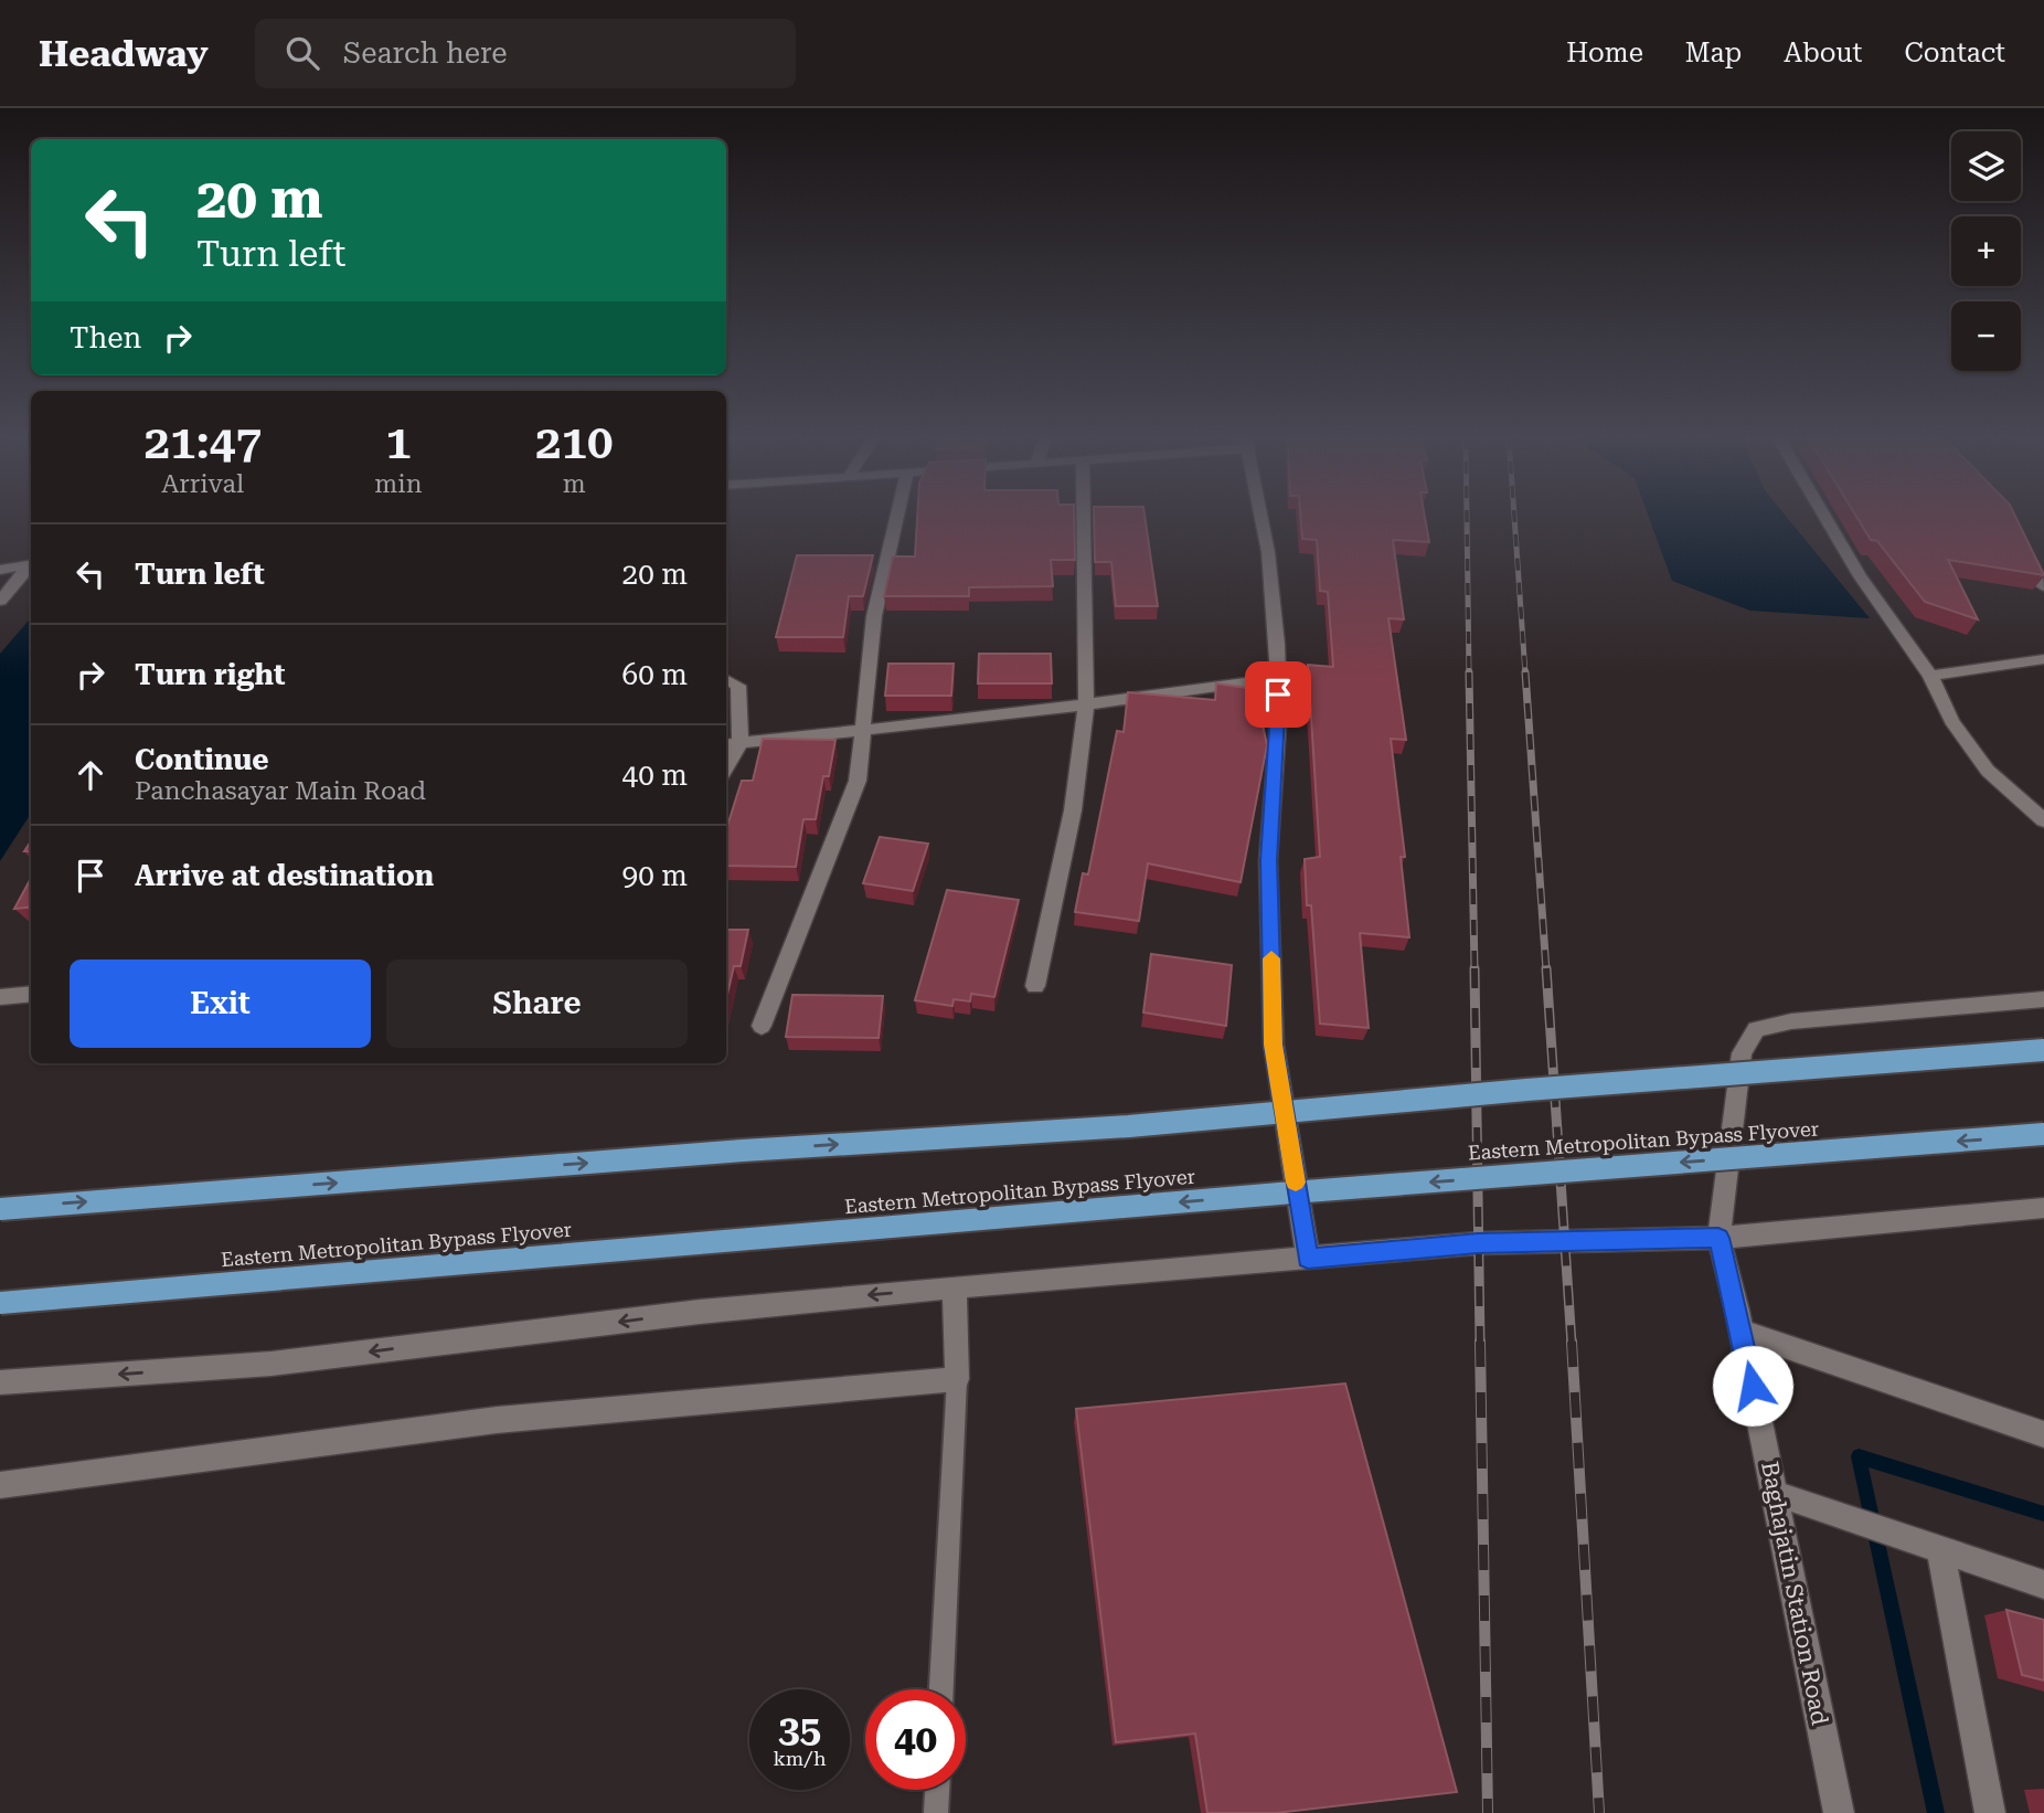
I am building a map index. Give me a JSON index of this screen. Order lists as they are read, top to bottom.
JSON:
{
  "streets": {
    "main road": ["Eastern Metropolitan Bypass Flyover"],
    "street": ["Baghajatin Station Road"]
  },
  "page": {
    "header": "Headway",
    "search": "Search here",
    "nav": [
      "Home",
      "Map",
      "About",
      "Contact"
    ],
    "map_buttons": ["+", "−"],
    "turn": ["20 m", "Turn left"],
    "then": "Then",
    "eta": [
      "21:47",
      "Arrival",
      "1",
      "min",
      "210",
      "m"
    ],
    "list": [
      {
        "name": "Turn left",
        "value": "20 m"
      },
      {
        "name": "Turn right",
        "value": "60 m"
      },
      {
        "name": "Continue",
        "note": "Panchasayar Main Road",
        "value": "40 m"
      },
      {
        "name": "Arrive at destination",
        "value": "90 m"
      }
    ],
    "buttons": ["Exit", "Share"],
    "speed": "35 km/h",
    "limit": "40"
  }
}
